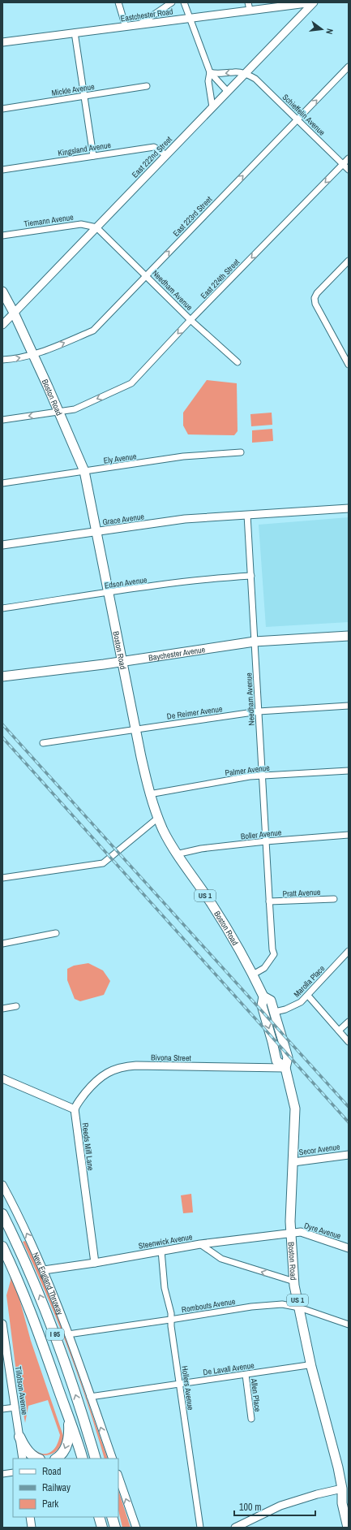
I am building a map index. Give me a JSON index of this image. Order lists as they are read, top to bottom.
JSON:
{
  "streets": {
    "highway": ["New England Thruway", "I 95"],
    "main road": ["Boston Road", "Baychester Avenue", "US 1"],
    "street": [
      "Eastchester Road",
      "Mickle Avenue",
      "Schieffelin Avenue",
      "Kingsland Avenue",
      "East 222nd Street",
      "East 223rd Street",
      "Tiemann Avenue",
      "East 224th Street",
      "Needham Avenue",
      "Ely Avenue",
      "Grace Avenue",
      "Edson Avenue",
      "De Reimer Avenue",
      "Palmer Avenue",
      "Boller Avenue",
      "Pratt Avenue",
      "Marolla Place",
      "Bivona Street",
      "Reeds Mill Lane",
      "Secor Avenue",
      "Dyre Avenue",
      "Steenwick Avenue",
      "Rombouts Avenue",
      "De Lavall Avenue",
      "Hollers Avenue",
      "Tillotson Avenue",
      "Allen Place"
    ]
  },
  "crossings": [
    ["Eastchester Road", "East 222nd Street"],
    ["Schieffelin Avenue", "East 222nd Street"],
    ["Schieffelin Avenue", "East 223rd Street"],
    ["Schieffelin Avenue", "East 224th Street"],
    ["Kingsland Avenue", "East 222nd Street"],
    ["East 222nd Street", "Tiemann Avenue"],
    ["East 222nd Street", "Needham Avenue"],
    ["East 222nd Street", "Boston Road"],
    ["East 223rd Street", "Needham Avenue"],
    ["East 223rd Street", "Boston Road"],
    ["Tiemann Avenue", "Needham Avenue"],
    ["East 224th Street", "Needham Avenue"],
    ["East 224th Street", "Boston Road"],
    ["Needham Avenue", "Boston Road"],
    ["Needham Avenue", "Grace Avenue"],
    ["Needham Avenue", "Edson Avenue"],
    ["Needham Avenue", "Baychester Avenue"],
    ["Needham Avenue", "De Reimer Avenue"],
    ["Needham Avenue", "Palmer Avenue"],
    ["Needham Avenue", "Boller Avenue"],
    ["Needham Avenue", "Pratt Avenue"],
    ["Boston Road", "Ely Avenue"],
    ["Boston Road", "Grace Avenue"],
    ["Boston Road", "Edson Avenue"],
    ["Boston Road", "Baychester Avenue"],
    ["Boston Road", "De Reimer Avenue"],
    ["Boston Road", "Palmer Avenue"],
    ["Boston Road", "Boller Avenue"],
    ["Boston Road", "Marolla Place"],
    ["Boston Road", "Bivona Street"],
    ["Boston Road", "Secor Avenue"],
    ["Boston Road", "Dyre Avenue"],
    ["Boston Road", "Steenwick Avenue"],
    ["Boston Road", "Rombouts Avenue"],
    ["Boston Road", "De Lavall Avenue"],
    ["Bivona Street", "Reeds Mill Lane"],
    ["Reeds Mill Lane", "Steenwick Avenue"],
    ["Dyre Avenue", "Steenwick Avenue"],
    ["Steenwick Avenue", "New England Thruway"],
    ["Steenwick Avenue", "Hollers Avenue"],
    ["New England Thruway", "Rombouts Avenue"],
    ["New England Thruway", "De Lavall Avenue"],
    ["Rombouts Avenue", "Hollers Avenue"],
    ["De Lavall Avenue", "Hollers Avenue"],
    ["De Lavall Avenue", "Allen Place"]
  ],
  "one_way": ["East 223rd Street", "East 224th Street"],
  "legend": ["Road", "Railway", "Park"],
  "scale_bar": "100 m",
  "north": "right"
}
